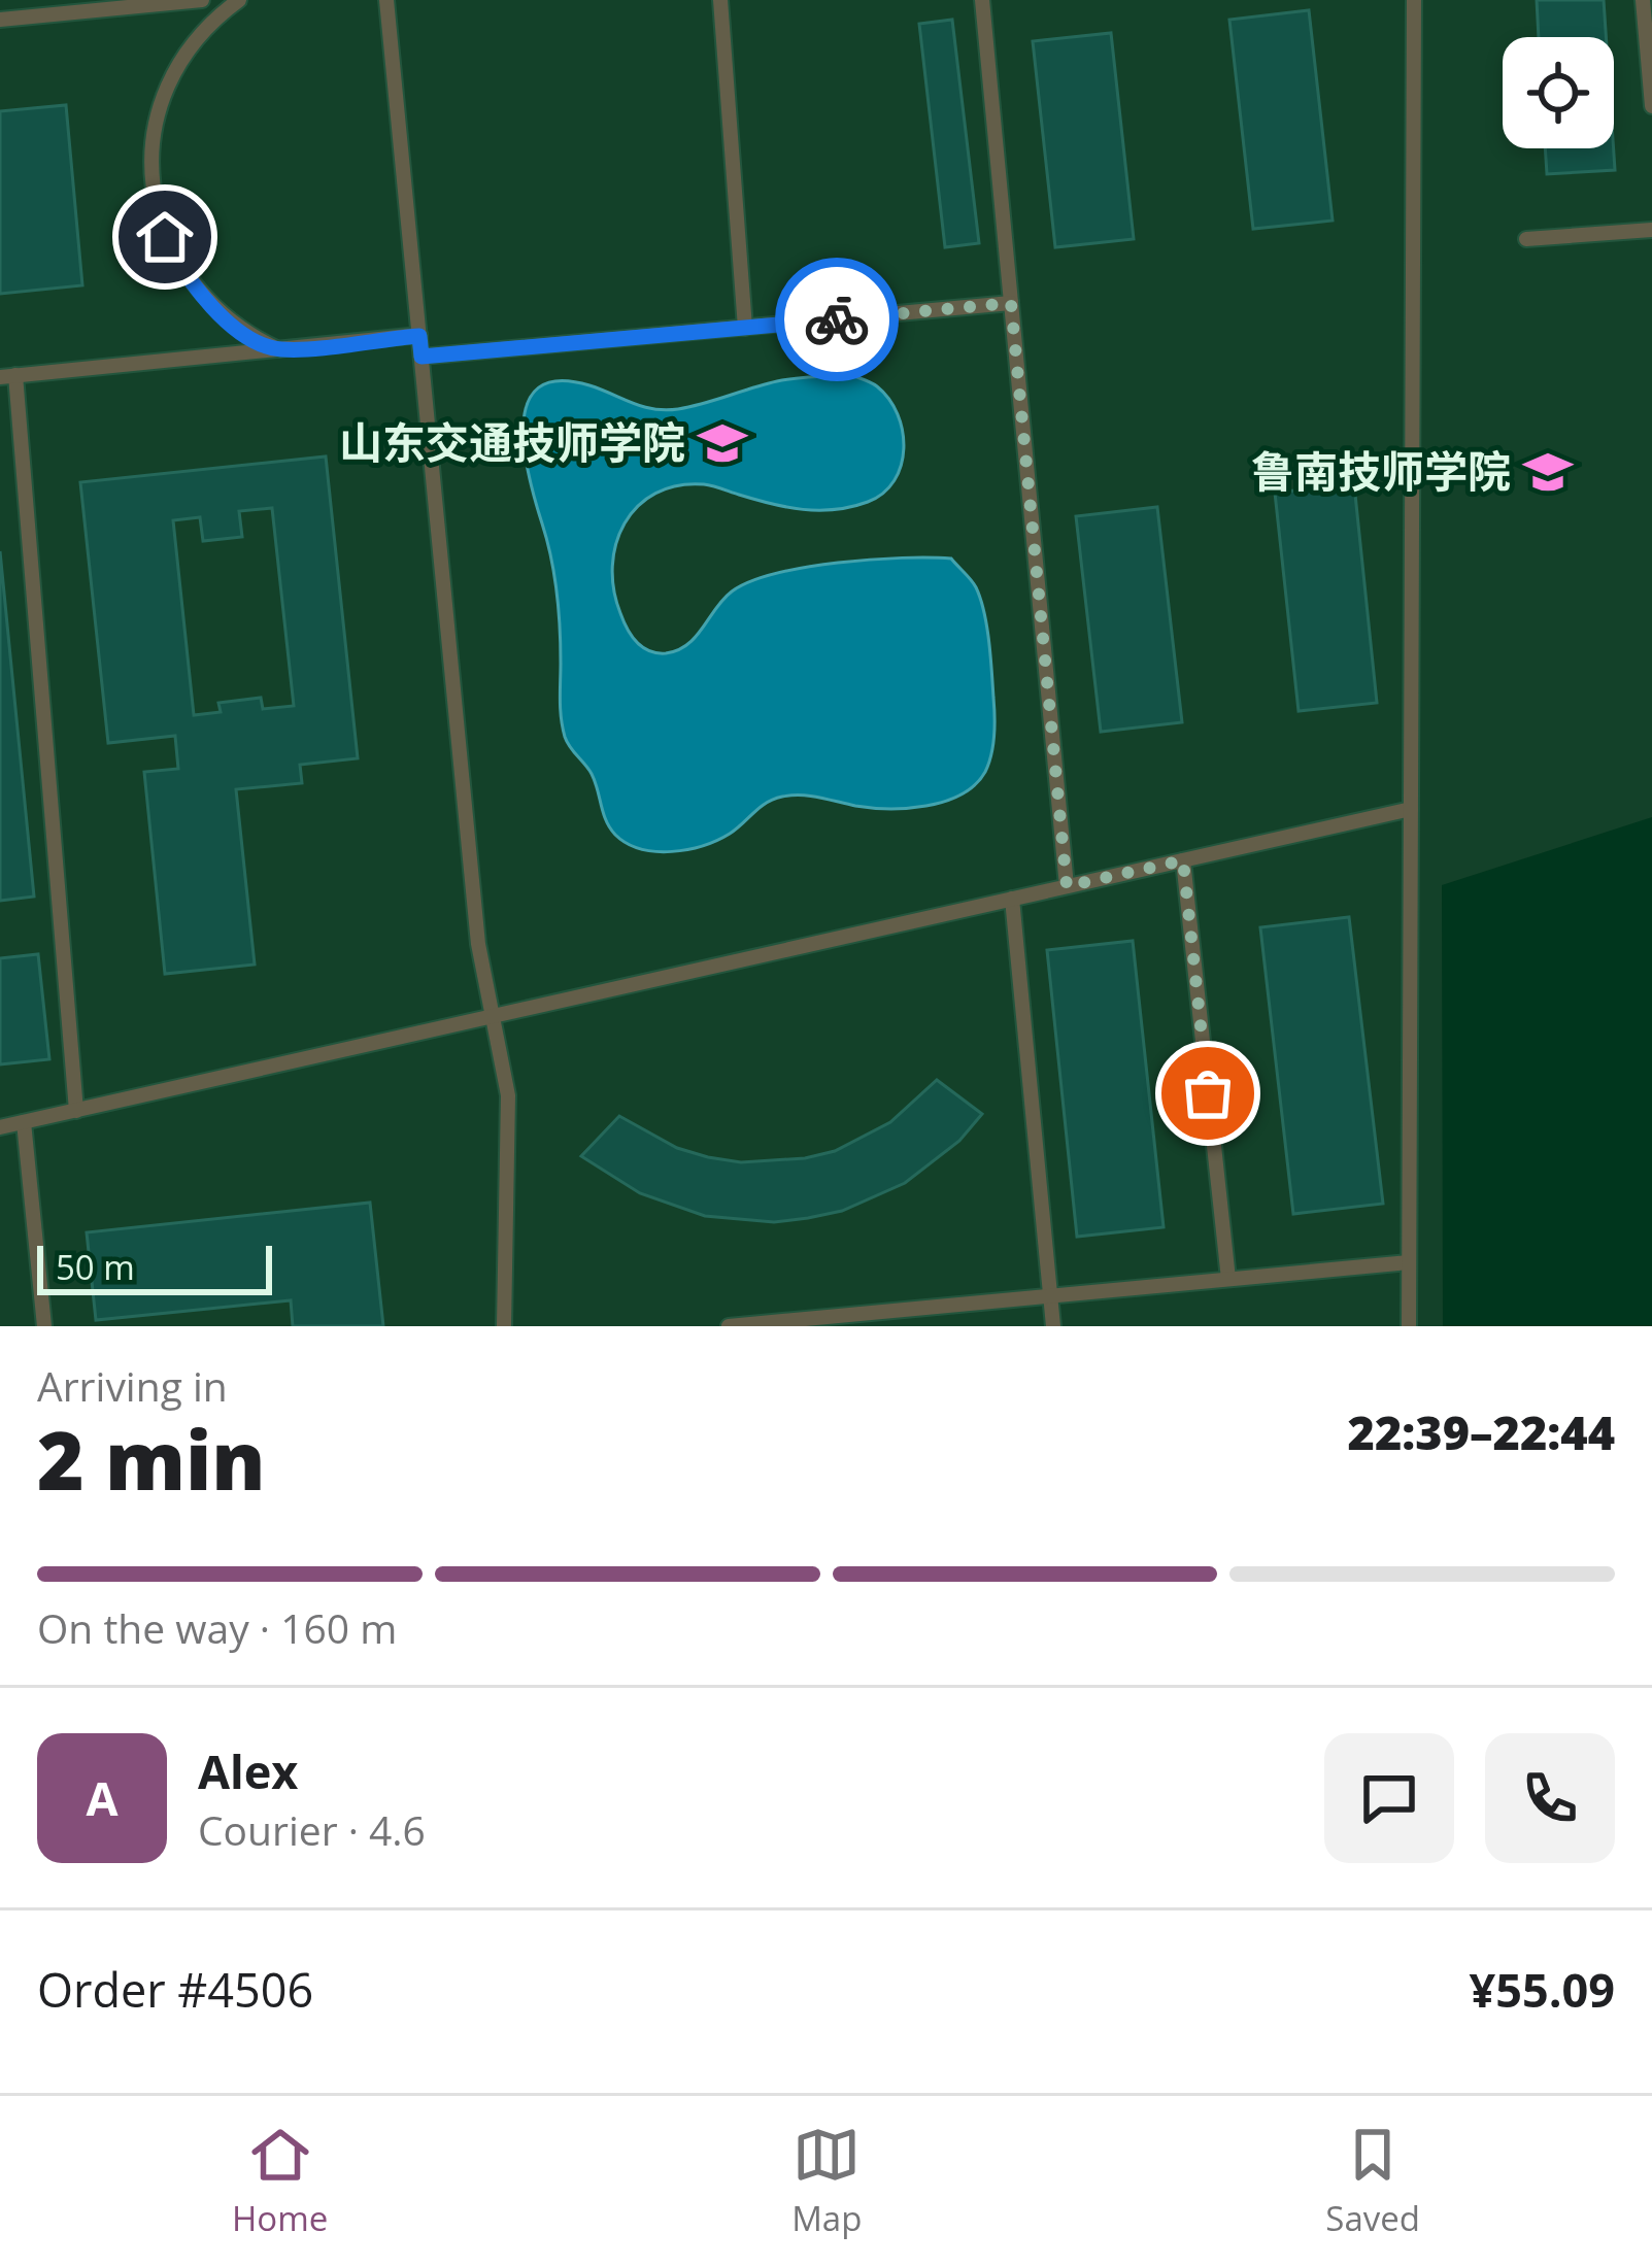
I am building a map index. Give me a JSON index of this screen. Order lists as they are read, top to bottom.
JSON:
{
  "places": {
    "school or university": ["山东交通技师学院", "鲁南技师学院"]
  },
  "scale_bar": "50 m",
  "page": {
    "scale": "50 m",
    "heading": ["2 min", "Arriving in", "22:39–22:44"],
    "panel": [
      "Alex",
      "Courier · 4.6",
      "Order #4506",
      "¥55.09"
    ],
    "bar": "On the way · 160 m",
    "round": "A",
    "tabs": ["Home", "Map", "Saved"]
  }
}
